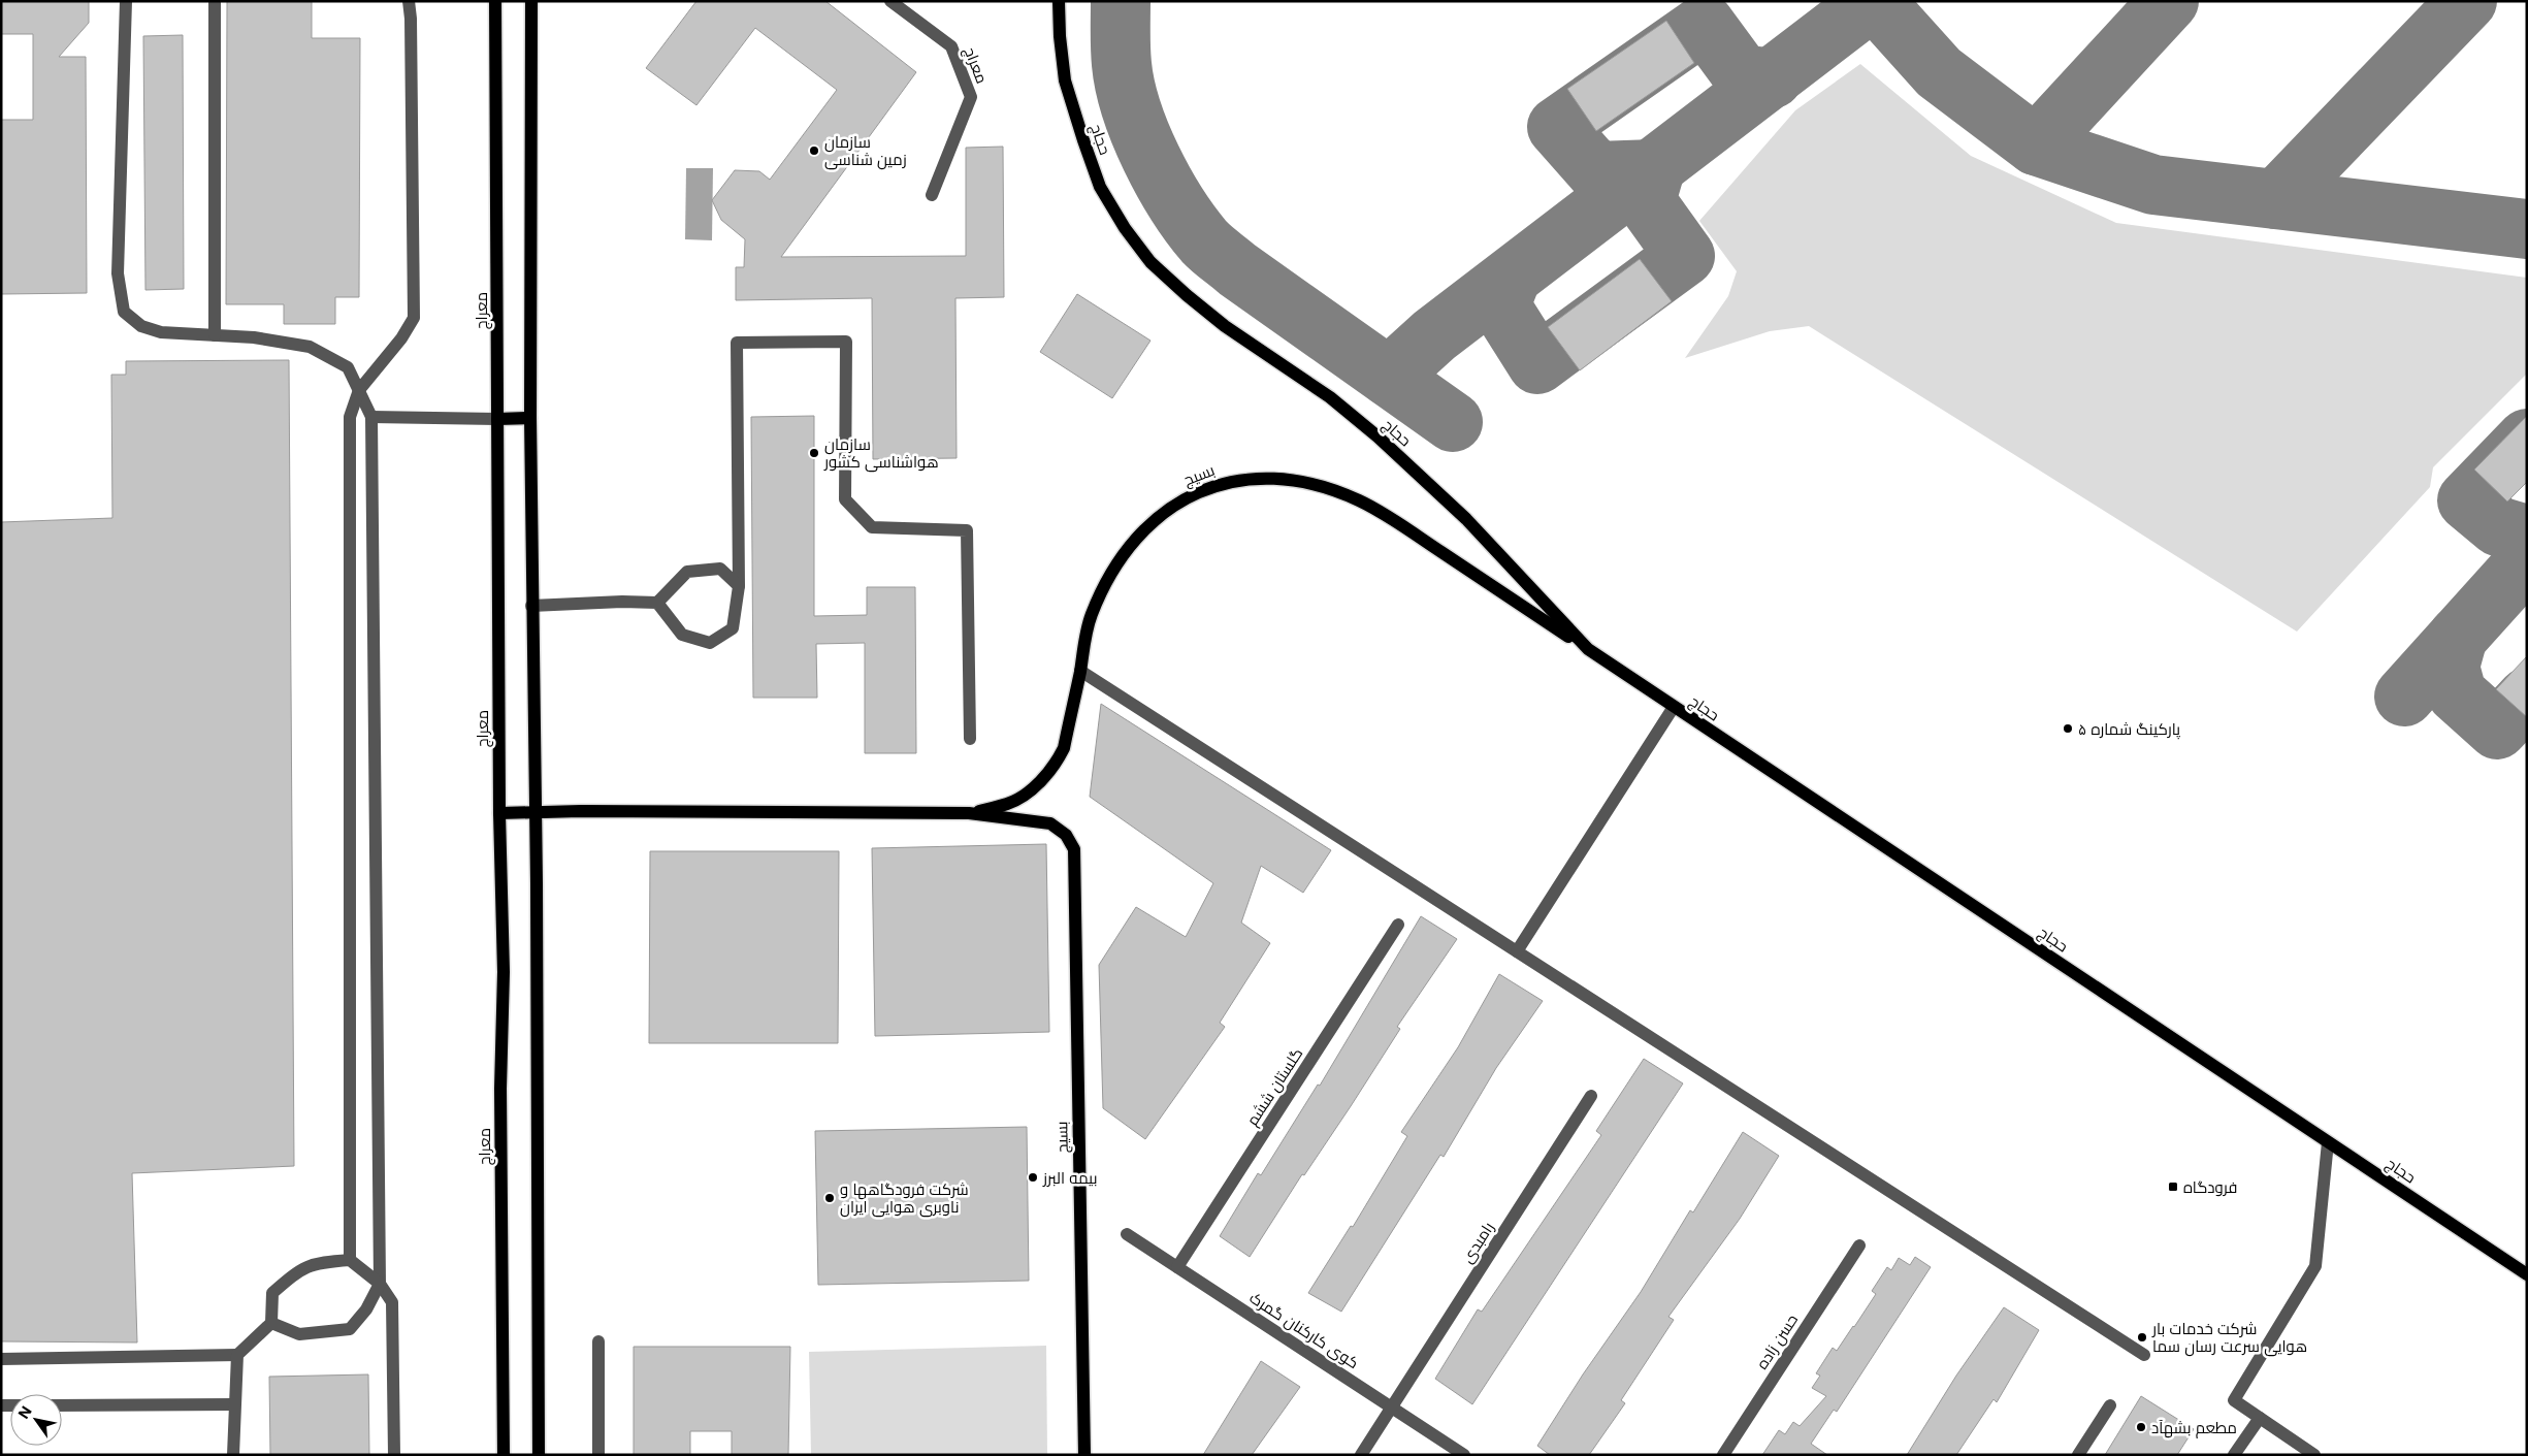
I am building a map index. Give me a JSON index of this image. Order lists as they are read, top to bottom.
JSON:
{
  "streets": {
    "main road": ["معراج", "حجاج", "بسیج"],
    "street": [
      "گلستان ششم",
      "رامبدی",
      "کوی کارکنان گمرک",
      "حسن زاده"
    ]
  },
  "crossings": [
    ["حجاج", "بسیج"],
    ["گلستان ششم", "کوی کارکنان گمرک"],
    ["رامبدی", "کوی کارکنان گمرک"]
  ],
  "places": {
    "other": [
      "سازمان زمین شناسی",
      "سازمان هواشناسی کشور",
      "پارکینگ شماره ۵",
      "بیمه البرز",
      "شرکت فرودگاهها و ناوبری هوایی ایران",
      "شرکت خدمات بار هوایی سرعت رسان سما",
      "مطعم بشهآد"
    ],
    "transit": ["فرودگاه"]
  },
  "north": "top left"
}
